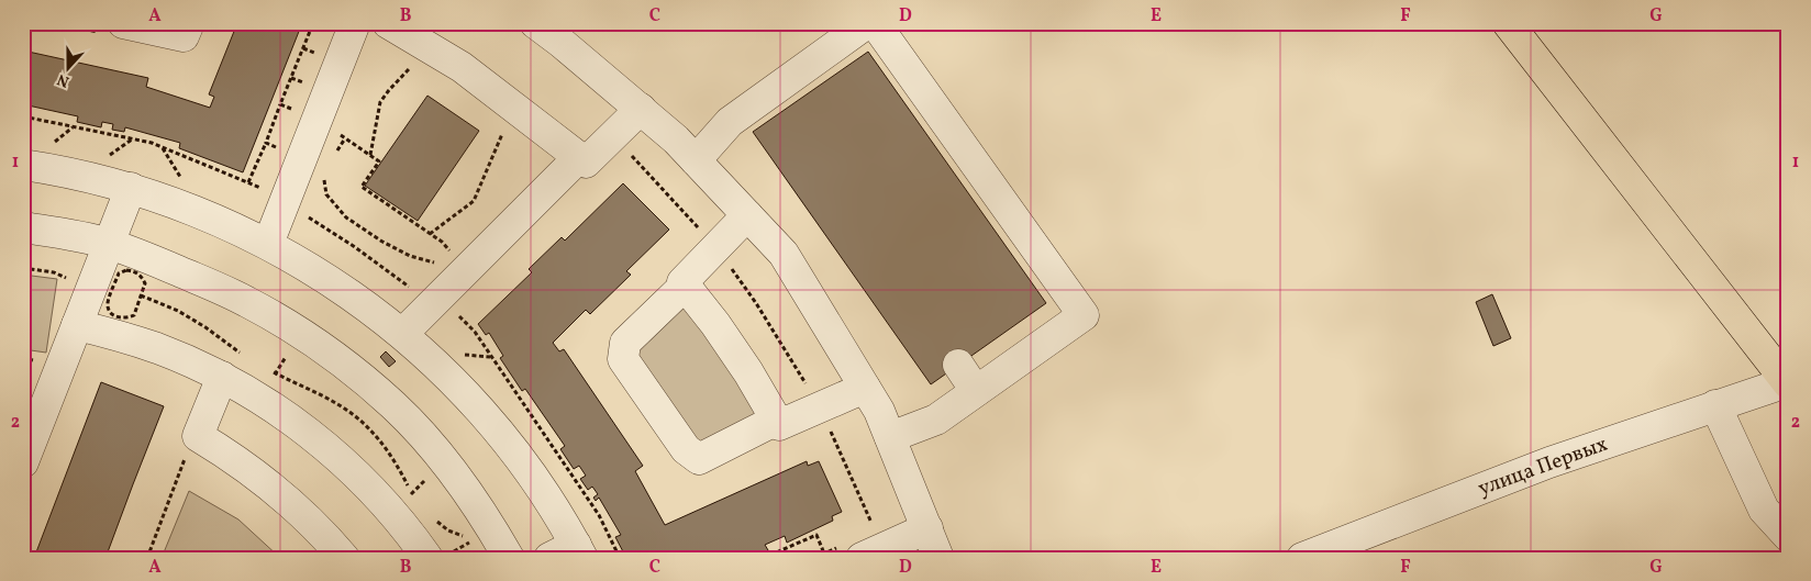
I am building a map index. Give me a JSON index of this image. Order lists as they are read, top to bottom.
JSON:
{
  "streets": {
    "street": ["улица Первых"]
  },
  "north": "bottom",
  "grid": {
    "columns": [
      "A",
      "B",
      "C",
      "D",
      "E",
      "F",
      "G"
    ],
    "rows": ["1", "2"]
  }
}
